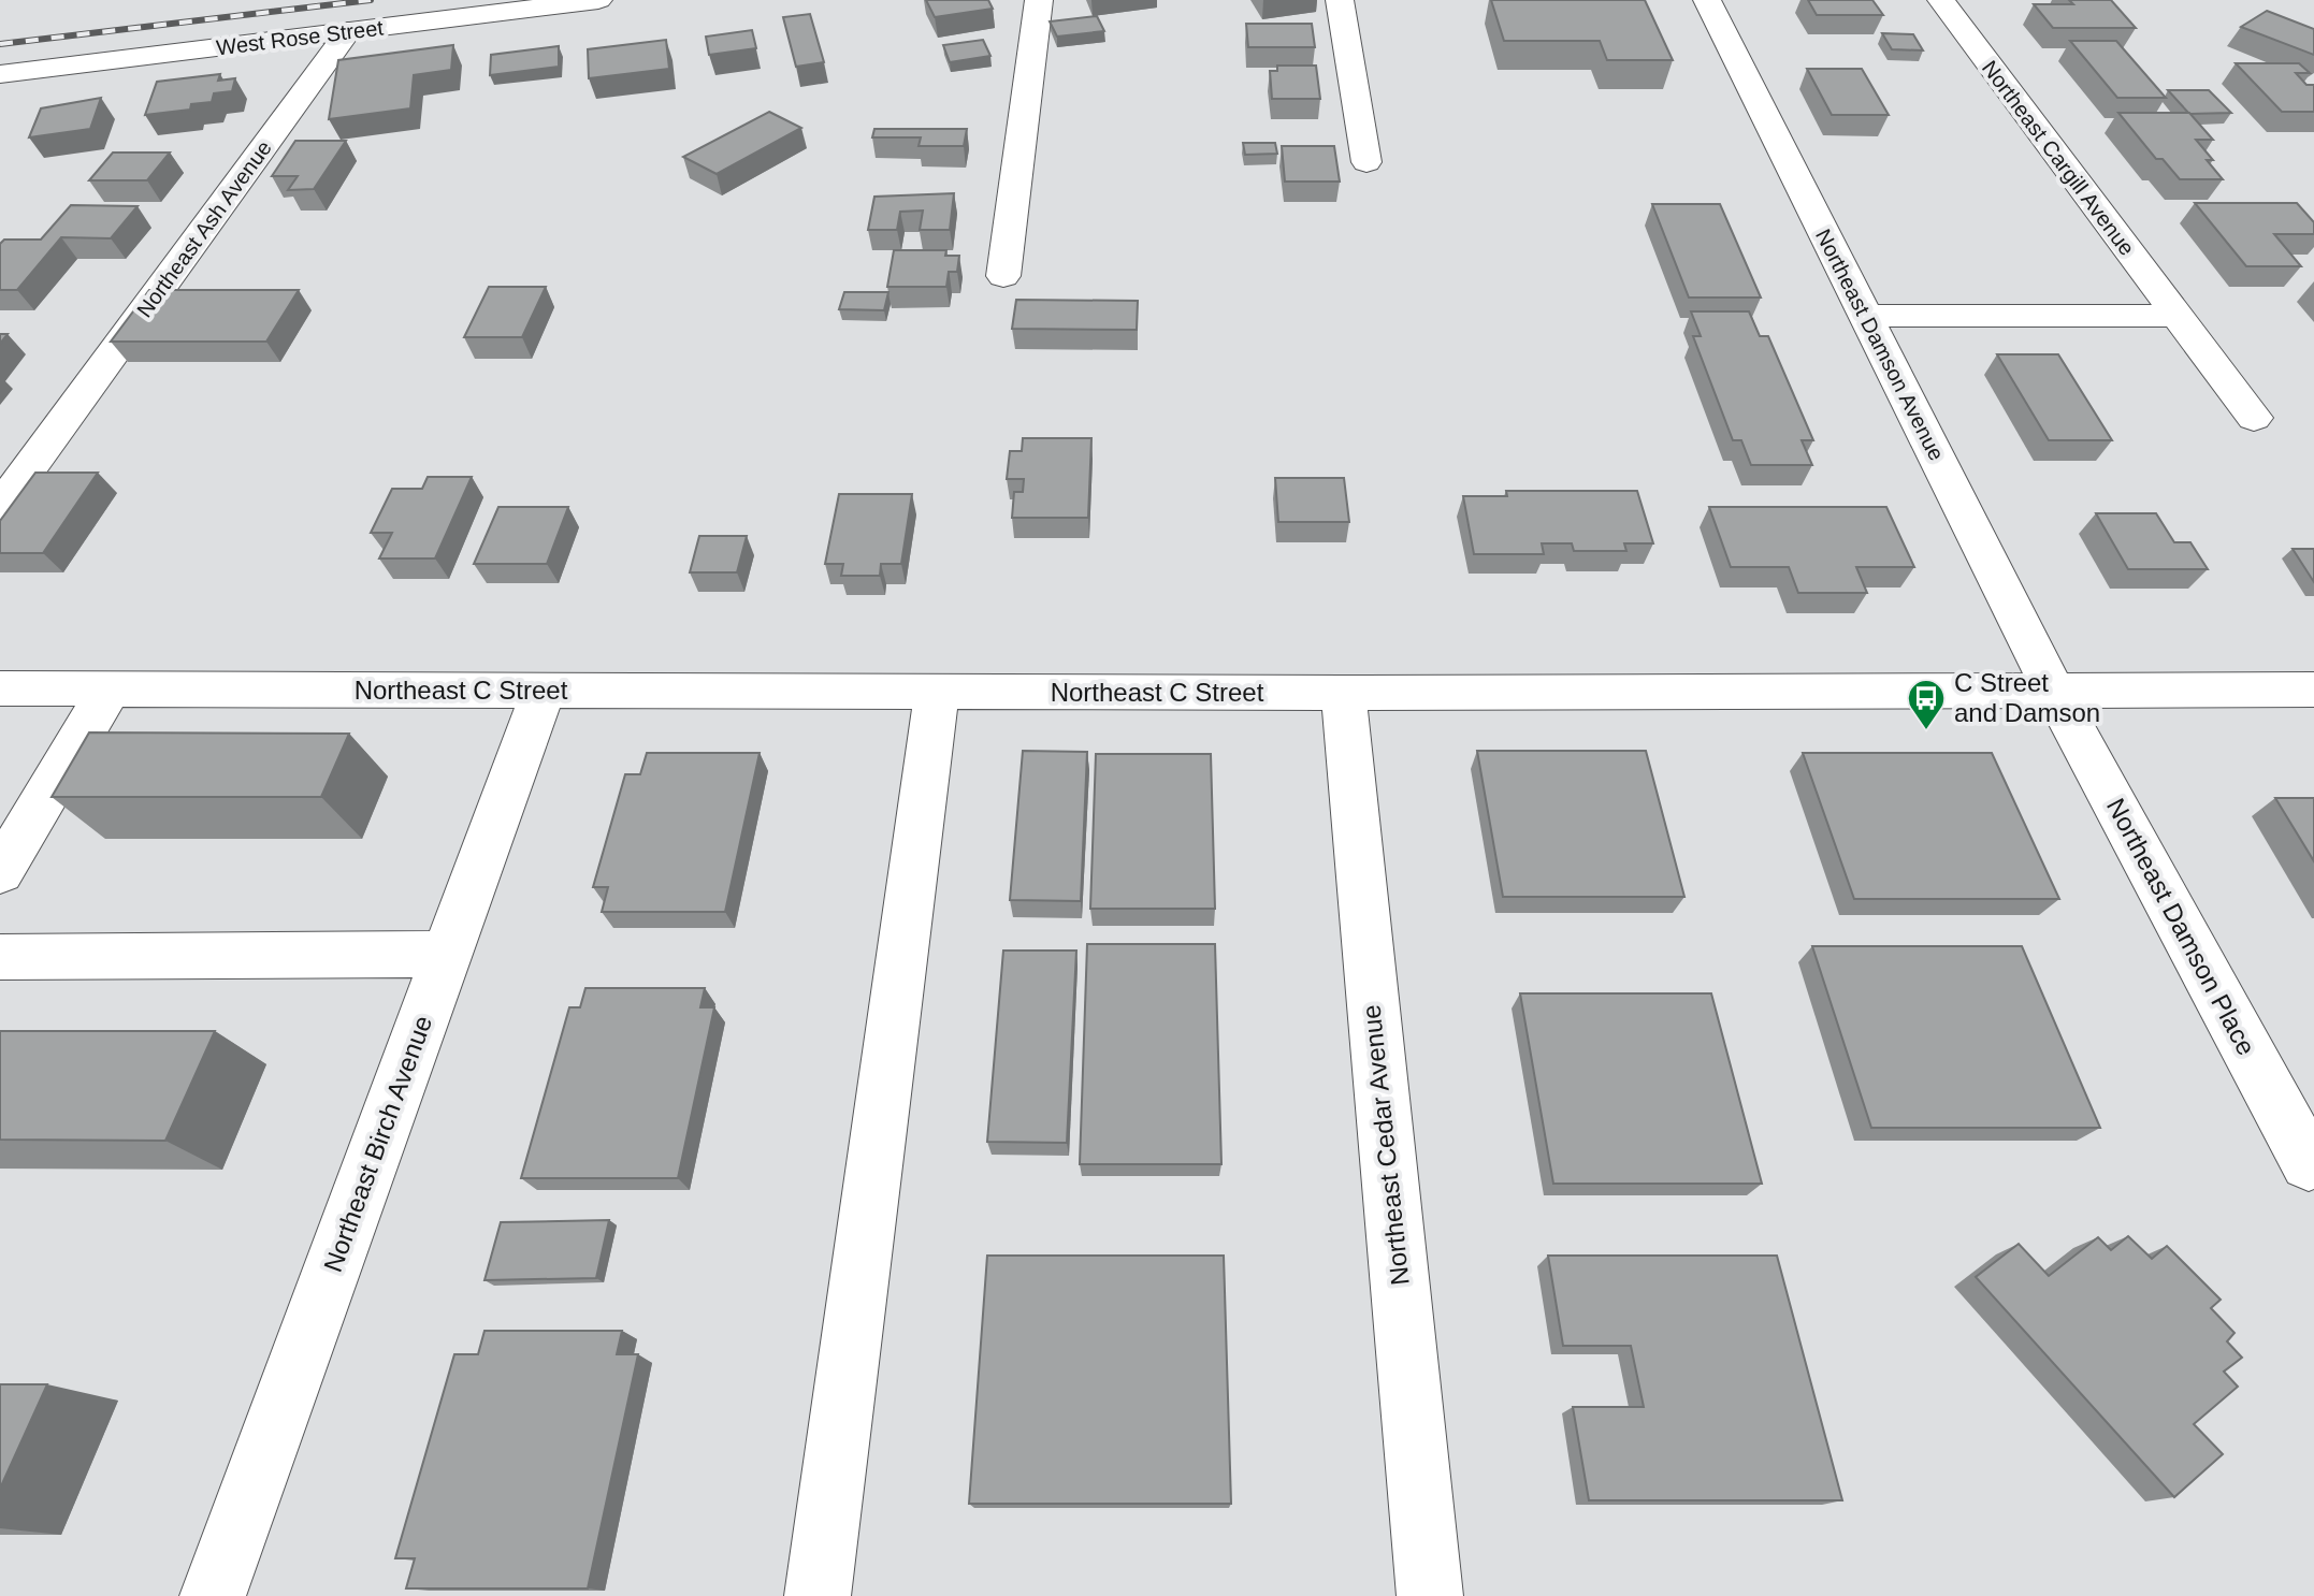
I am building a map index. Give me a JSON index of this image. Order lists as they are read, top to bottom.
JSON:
{
  "streets": {
    "street": [
      "West Rose Street",
      "Northeast Cargill Avenue",
      "Northeast Ash Avenue",
      "Northeast Damson Avenue",
      "Northeast C Street",
      "Northeast Damson Place",
      "Northeast Birch Avenue",
      "Northeast Cedar Avenue"
    ]
  },
  "crossings": [
    ["West Rose Street", "Northeast Ash Avenue"],
    ["Northeast Damson Avenue", "Northeast C Street"],
    ["Northeast Damson Avenue", "Northeast Damson Place"],
    ["Northeast C Street", "Northeast Damson Place"],
    ["Northeast C Street", "Northeast Birch Avenue"],
    ["Northeast C Street", "Northeast Cedar Avenue"]
  ],
  "places": {
    "bus stop": ["C Street and Damson"]
  }
}
